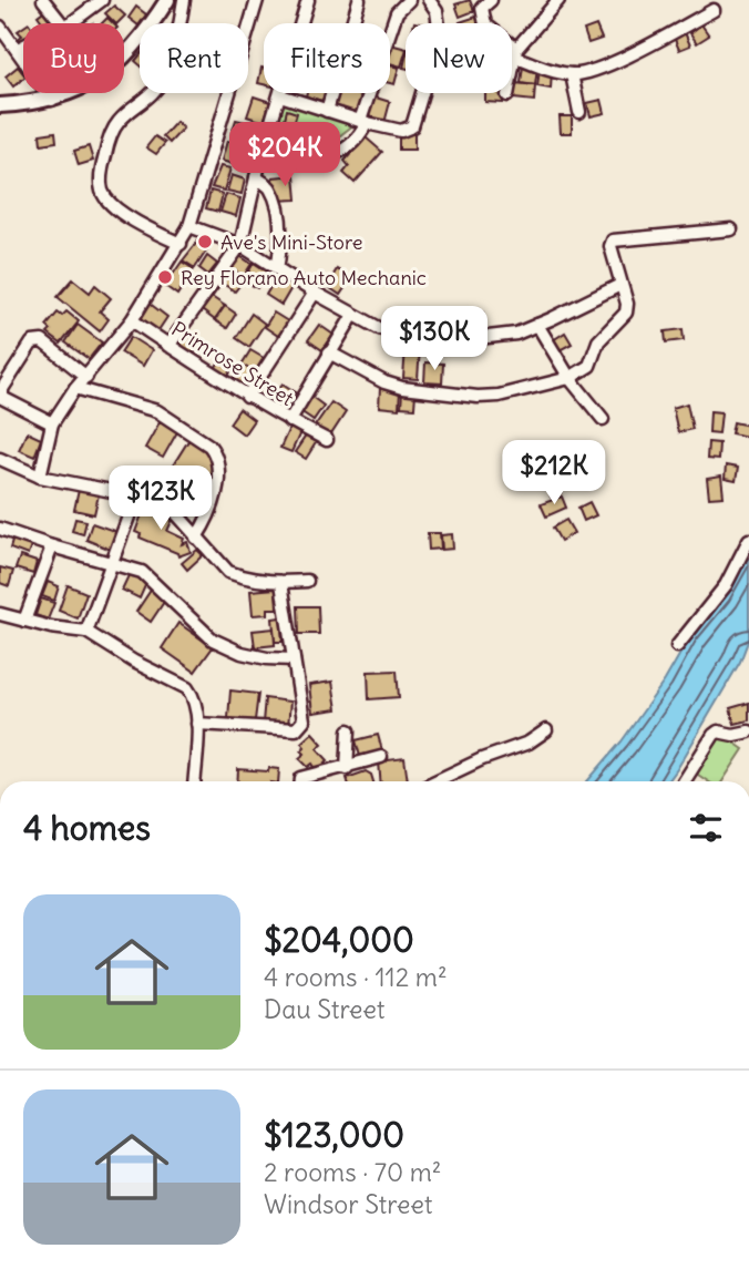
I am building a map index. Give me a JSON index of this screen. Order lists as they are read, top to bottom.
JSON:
{
  "streets": {
    "street": ["Primrose Street"]
  },
  "places": ["Ave's Mini-Store", "Rey Florano Auto Mechanic"],
  "page": {
    "chip": [
      "Buy",
      "Rent",
      "Filters",
      "New"
    ],
    "price": [
      "$204K",
      "$130K",
      "$212K",
      "$123K"
    ],
    "heading": "4 homes",
    "list": [
      {
        "name": "$204,000",
        "note": "4 rooms · 112 m² · Dau Street"
      },
      {
        "name": "$123,000",
        "note": "2 rooms · 70 m² · Windsor Street"
      }
    ]
  }
}
